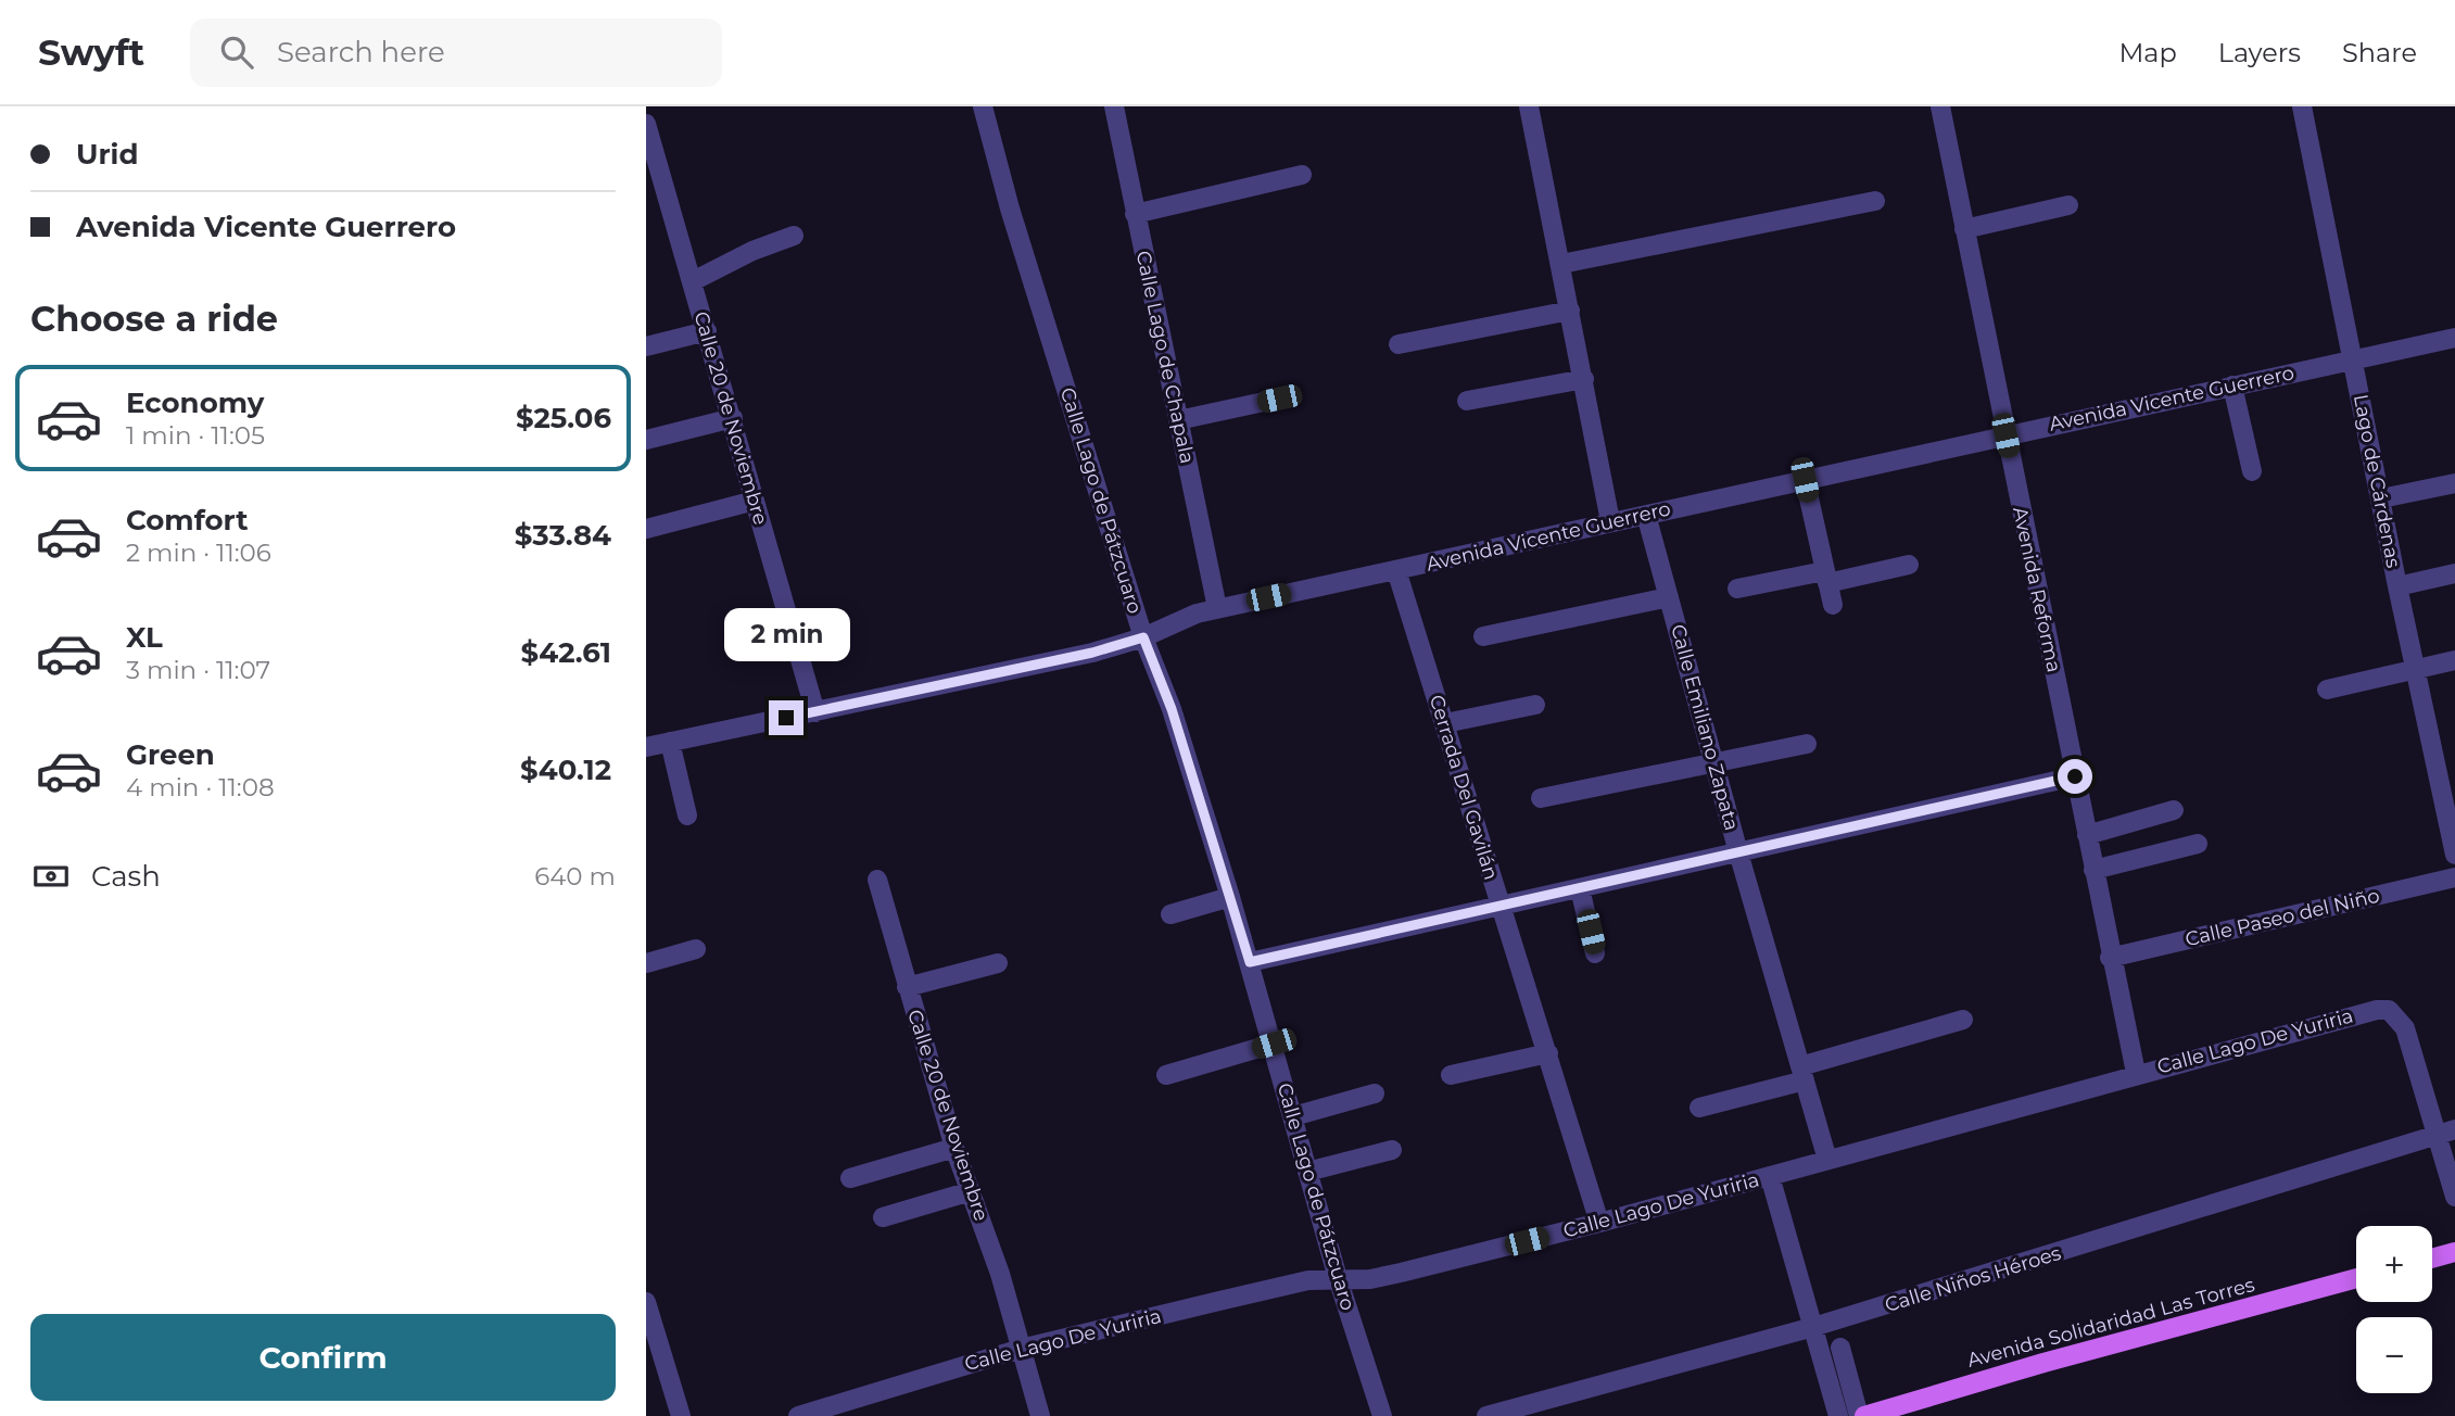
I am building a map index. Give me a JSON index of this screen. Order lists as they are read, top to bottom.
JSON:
{
  "streets": {
    "main road": ["Avenida Solidaridad Las Torres"],
    "street": [
      "Calle Lago de Chapala",
      "Avenida Vicente Guerrero",
      "Calle 20 de Noviembre",
      "Lago de Cárdenas",
      "Calle Lago de Pátzcuaro",
      "Avenida Reforma",
      "Calle Emiliano Zapata",
      "Cerrada Del Gavilán",
      "Calle Paseo del Niño",
      "Calle Lago De Yuriria",
      "Calle Niños Héroes"
    ]
  },
  "crossings": [
    ["Calle Lago de Chapala", "Avenida Vicente Guerrero"],
    ["Avenida Vicente Guerrero", "Calle 20 de Noviembre"],
    ["Avenida Vicente Guerrero", "Lago de Cárdenas"],
    ["Avenida Vicente Guerrero", "Calle Lago de Pátzcuaro"],
    ["Avenida Vicente Guerrero", "Avenida Reforma"],
    ["Avenida Vicente Guerrero", "Calle Emiliano Zapata"],
    ["Avenida Vicente Guerrero", "Cerrada Del Gavilán"],
    ["Calle 20 de Noviembre", "Calle Lago De Yuriria"],
    ["Calle Lago de Pátzcuaro", "Calle Lago De Yuriria"],
    ["Avenida Reforma", "Calle Paseo del Niño"],
    ["Avenida Reforma", "Calle Lago De Yuriria"],
    ["Calle Emiliano Zapata", "Calle Lago De Yuriria"],
    ["Cerrada Del Gavilán", "Calle Lago De Yuriria"],
    ["Calle Lago De Yuriria", "Calle Niños Héroes"]
  ],
  "page": {
    "header": "Swyft",
    "search": "Search here",
    "nav": ["Map", "Layers", "Share"],
    "banner": ["Urid", "Avenida Vicente Guerrero"],
    "heading": "Choose a ride",
    "list": [
      {
        "name": "Economy",
        "note": "1 min · 11:05",
        "value": "$25.06"
      },
      {
        "name": "Comfort",
        "note": "2 min · 11:06",
        "value": "$33.84"
      },
      {
        "name": "XL",
        "note": "3 min · 11:07",
        "value": "$42.61"
      },
      {
        "name": "Green",
        "note": "4 min · 11:08",
        "value": "$40.12"
      }
    ],
    "bubble": "2 min",
    "pay": ["Cash", "640 m"],
    "map_buttons": ["+", "−"],
    "buttons": "Confirm"
  }
}
